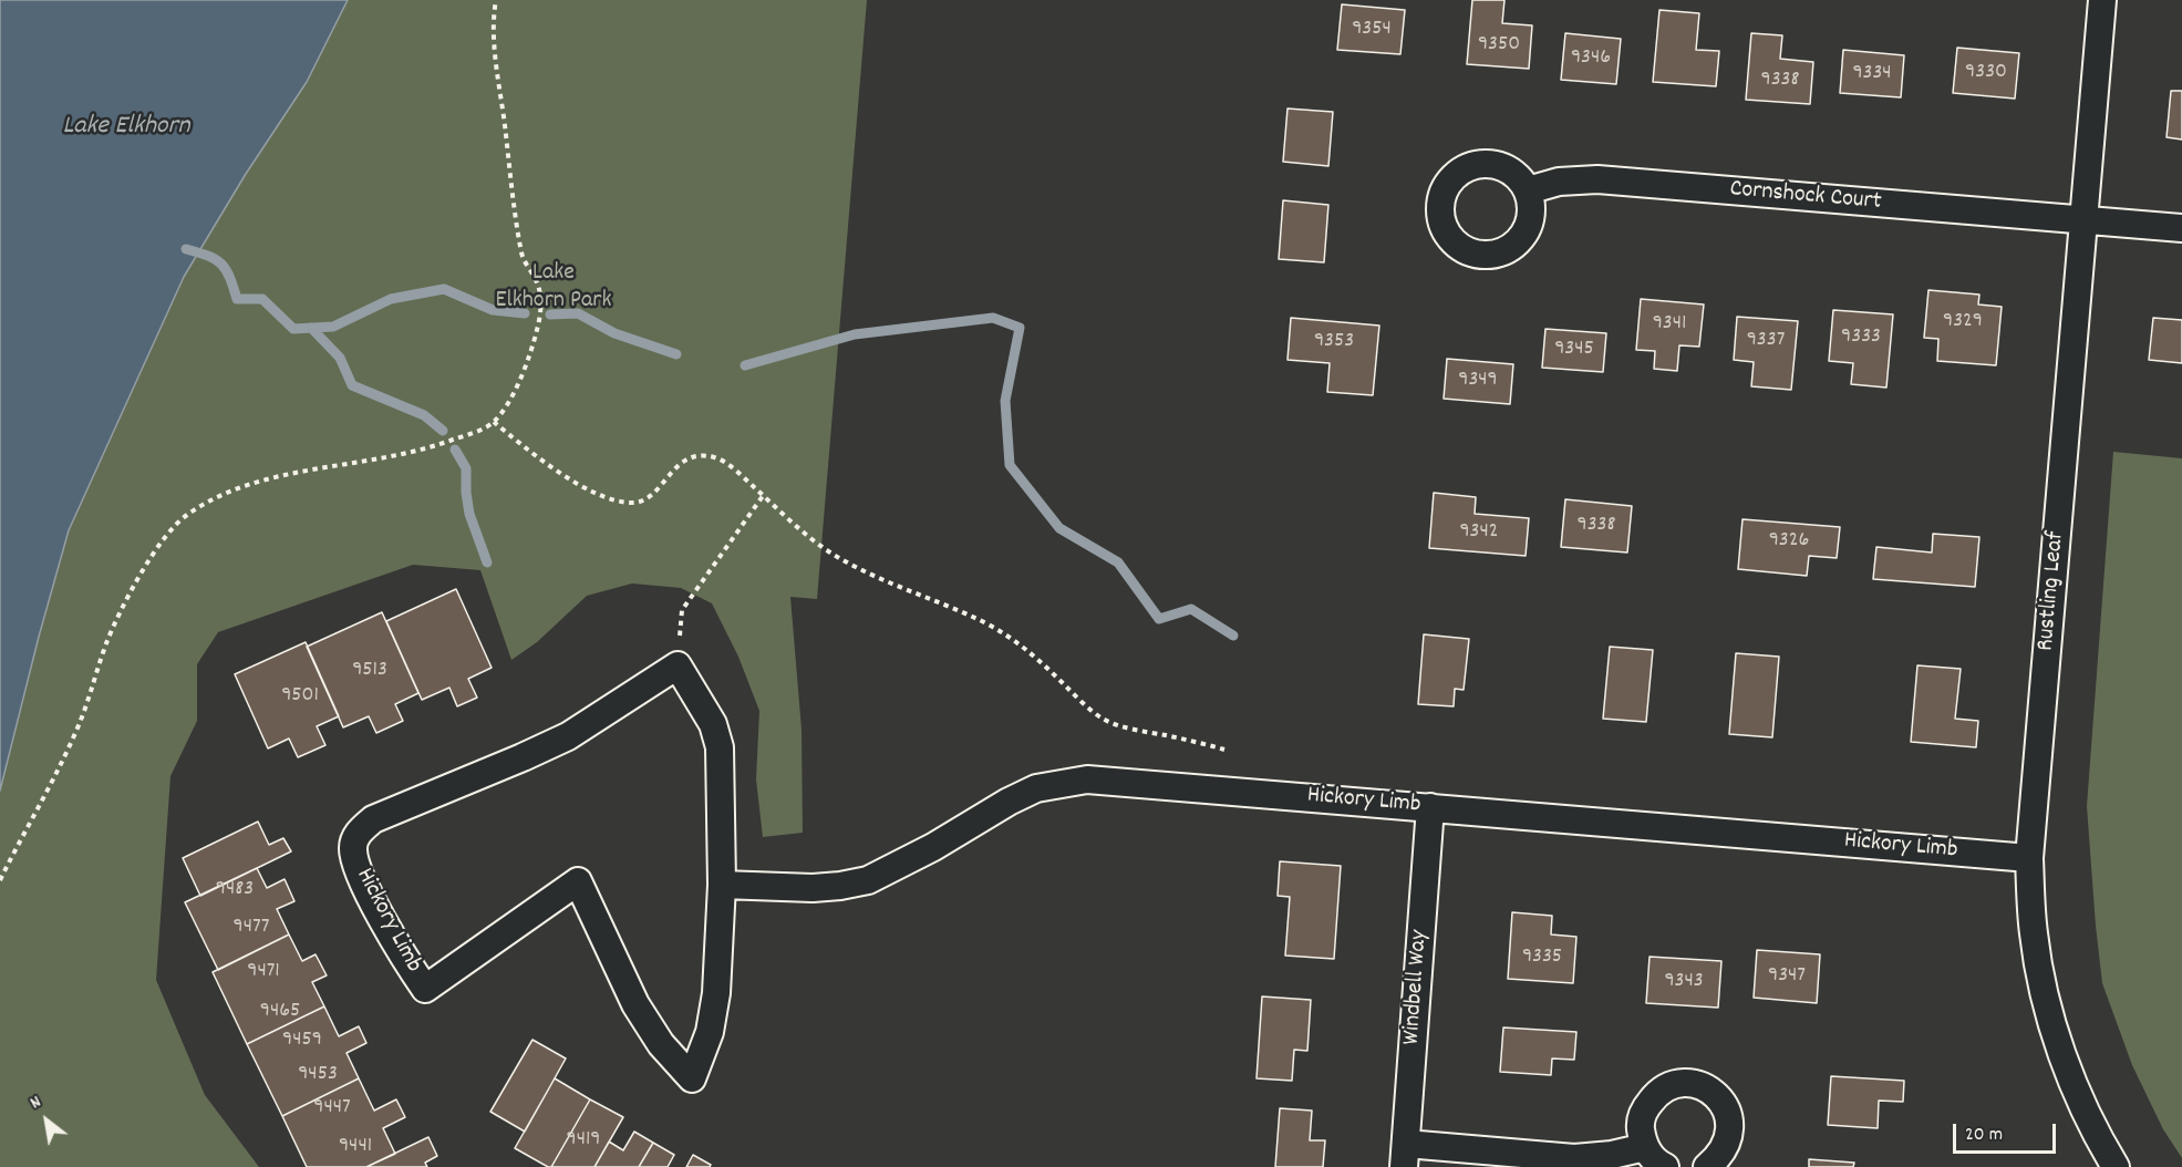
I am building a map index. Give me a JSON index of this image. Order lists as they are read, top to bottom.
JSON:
{
  "streets": {
    "street": [
      "Cornshock Court",
      "Rustling Leaf",
      "Hickory Limb",
      "Windbell Way"
    ]
  },
  "crossings": [
    ["Cornshock Court", "Rustling Leaf"],
    ["Rustling Leaf", "Hickory Limb"],
    ["Hickory Limb", "Windbell Way"]
  ],
  "water": ["Lake Elkhorn"],
  "parks": ["Lake Elkhorn Park"],
  "house_numbers": [
    "9354",
    "9350",
    "9346",
    "9330",
    "9334",
    "9338",
    "9329",
    "9341",
    "9333",
    "9337",
    "9353",
    "9345",
    "9349",
    "9338",
    "9342",
    "9326",
    "9513",
    "9501",
    "9483",
    "9477",
    "9335",
    "9471",
    "9347",
    "9343",
    "9465",
    "9459",
    "9453",
    "9447",
    "9419",
    "9441"
  ],
  "scale_bar": "20 m",
  "north": "top left"
}
